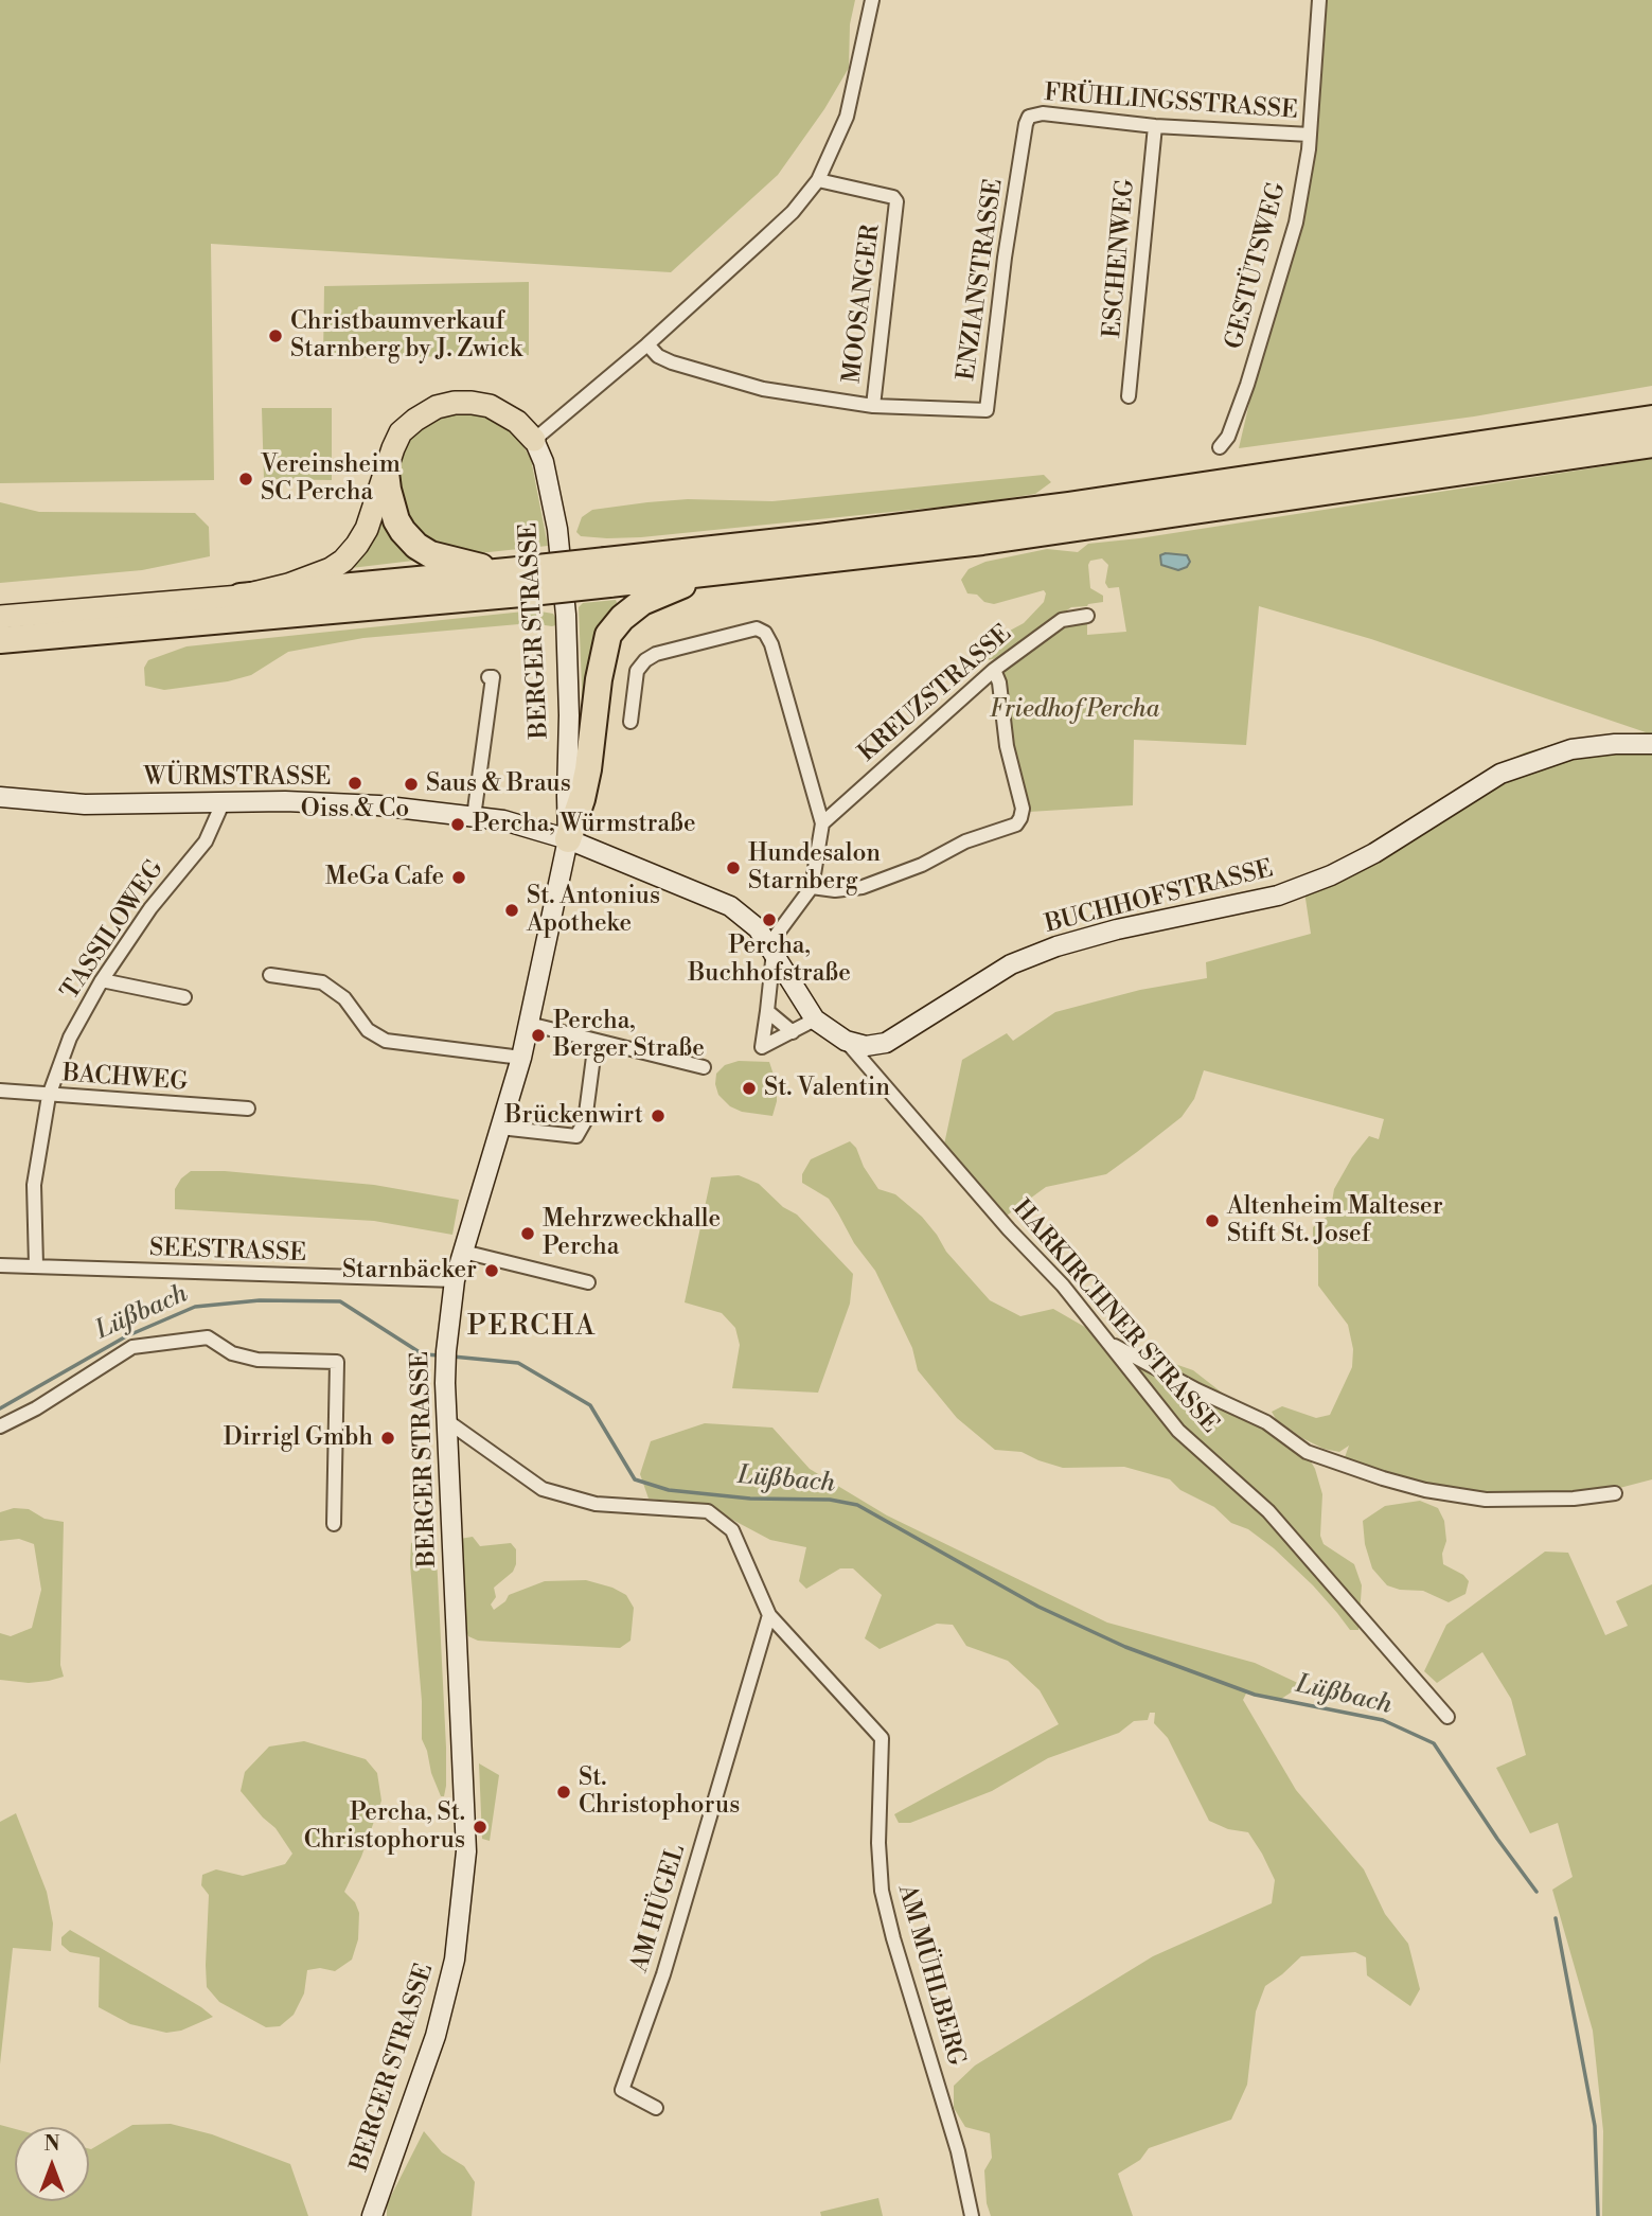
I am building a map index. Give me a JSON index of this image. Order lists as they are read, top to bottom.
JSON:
{
  "streets": {
    "main road": ["BERGER STRASSE", "WÜRMSTRASSE", "BUCHHOFSTRASSE"],
    "street": [
      "FRÜHLINGSSTRASSE",
      "ESCHENWEG",
      "GESTÜTSWEG",
      "ENZIANSTRASSE",
      "MOOSANGER",
      "KREUZSTRASSE",
      "TASSILOWEG",
      "BACHWEG",
      "SEESTRASSE",
      "HARKIRCHNER STRASSE",
      "AM HÜGEL",
      "AM MÜHLBERG"
    ]
  },
  "crossings": [
    ["FRÜHLINGSSTRASSE", "ESCHENWEG"],
    ["FRÜHLINGSSTRASSE", "GESTÜTSWEG"],
    ["FRÜHLINGSSTRASSE", "ENZIANSTRASSE"],
    ["ENZIANSTRASSE", "MOOSANGER"],
    ["BERGER STRASSE", "WÜRMSTRASSE"],
    ["BERGER STRASSE", "SEESTRASSE"],
    ["BERGER STRASSE", "AM MÜHLBERG"],
    ["WÜRMSTRASSE", "TASSILOWEG"],
    ["BUCHHOFSTRASSE", "HARKIRCHNER STRASSE"],
    ["TASSILOWEG", "BACHWEG"],
    ["TASSILOWEG", "SEESTRASSE"],
    ["AM HÜGEL", "AM MÜHLBERG"]
  ],
  "districts": ["PERCHA"],
  "water": ["Lüßbach"],
  "parks": ["Friedhof Percha"],
  "places": [
    "Christbaumverkauf Starnberg by J. Zwick",
    "Vereinsheim SC Percha",
    "Oiss & Co",
    "Saus & Braus",
    "Percha, Würmstraße",
    "Hundesalon Starnberg",
    "MeGa Cafe",
    "St. Antonius Apotheke",
    "Percha, Buchhofstraße",
    "Percha, Berger Straße",
    "St. Valentin",
    "Brückenwirt",
    "Altenheim Malteser Stift St. Josef",
    "Mehrzweckhalle Percha",
    "Starnbäcker",
    "Dirrigl Gmbh",
    "St. Christophorus",
    "Percha, St. Christophorus"
  ],
  "north": "top"
}
